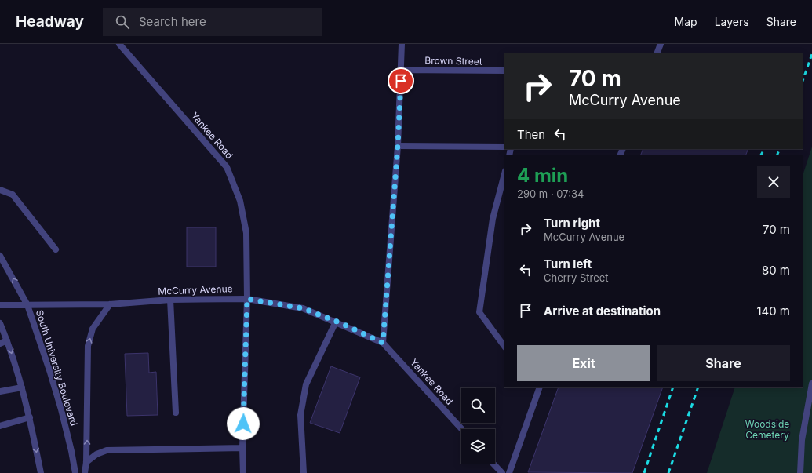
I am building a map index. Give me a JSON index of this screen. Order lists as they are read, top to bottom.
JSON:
{
  "streets": {
    "street": [
      "Brown Street",
      "Yankee Road",
      "McCurry Avenue",
      "South University Boulevard"
    ]
  },
  "crossings": [
    ["Yankee Road", "McCurry Avenue"],
    ["McCurry Avenue", "South University Boulevard"]
  ],
  "parks": ["Woodside Cemetery"],
  "page": {
    "header": "Headway",
    "search": "Search here",
    "nav": ["Map", "Layers", "Share"],
    "turn": ["70 m", "McCurry Avenue"],
    "then": "Then",
    "heading": ["4 min", "290 m · 07:34"],
    "list": [
      {
        "name": "Turn right",
        "note": "McCurry Avenue",
        "value": "70 m"
      },
      {
        "name": "Turn left",
        "note": "Cherry Street",
        "value": "80 m"
      },
      {
        "name": "Arrive at destination",
        "value": "140 m"
      }
    ],
    "buttons": ["Exit", "Share"]
  }
}
